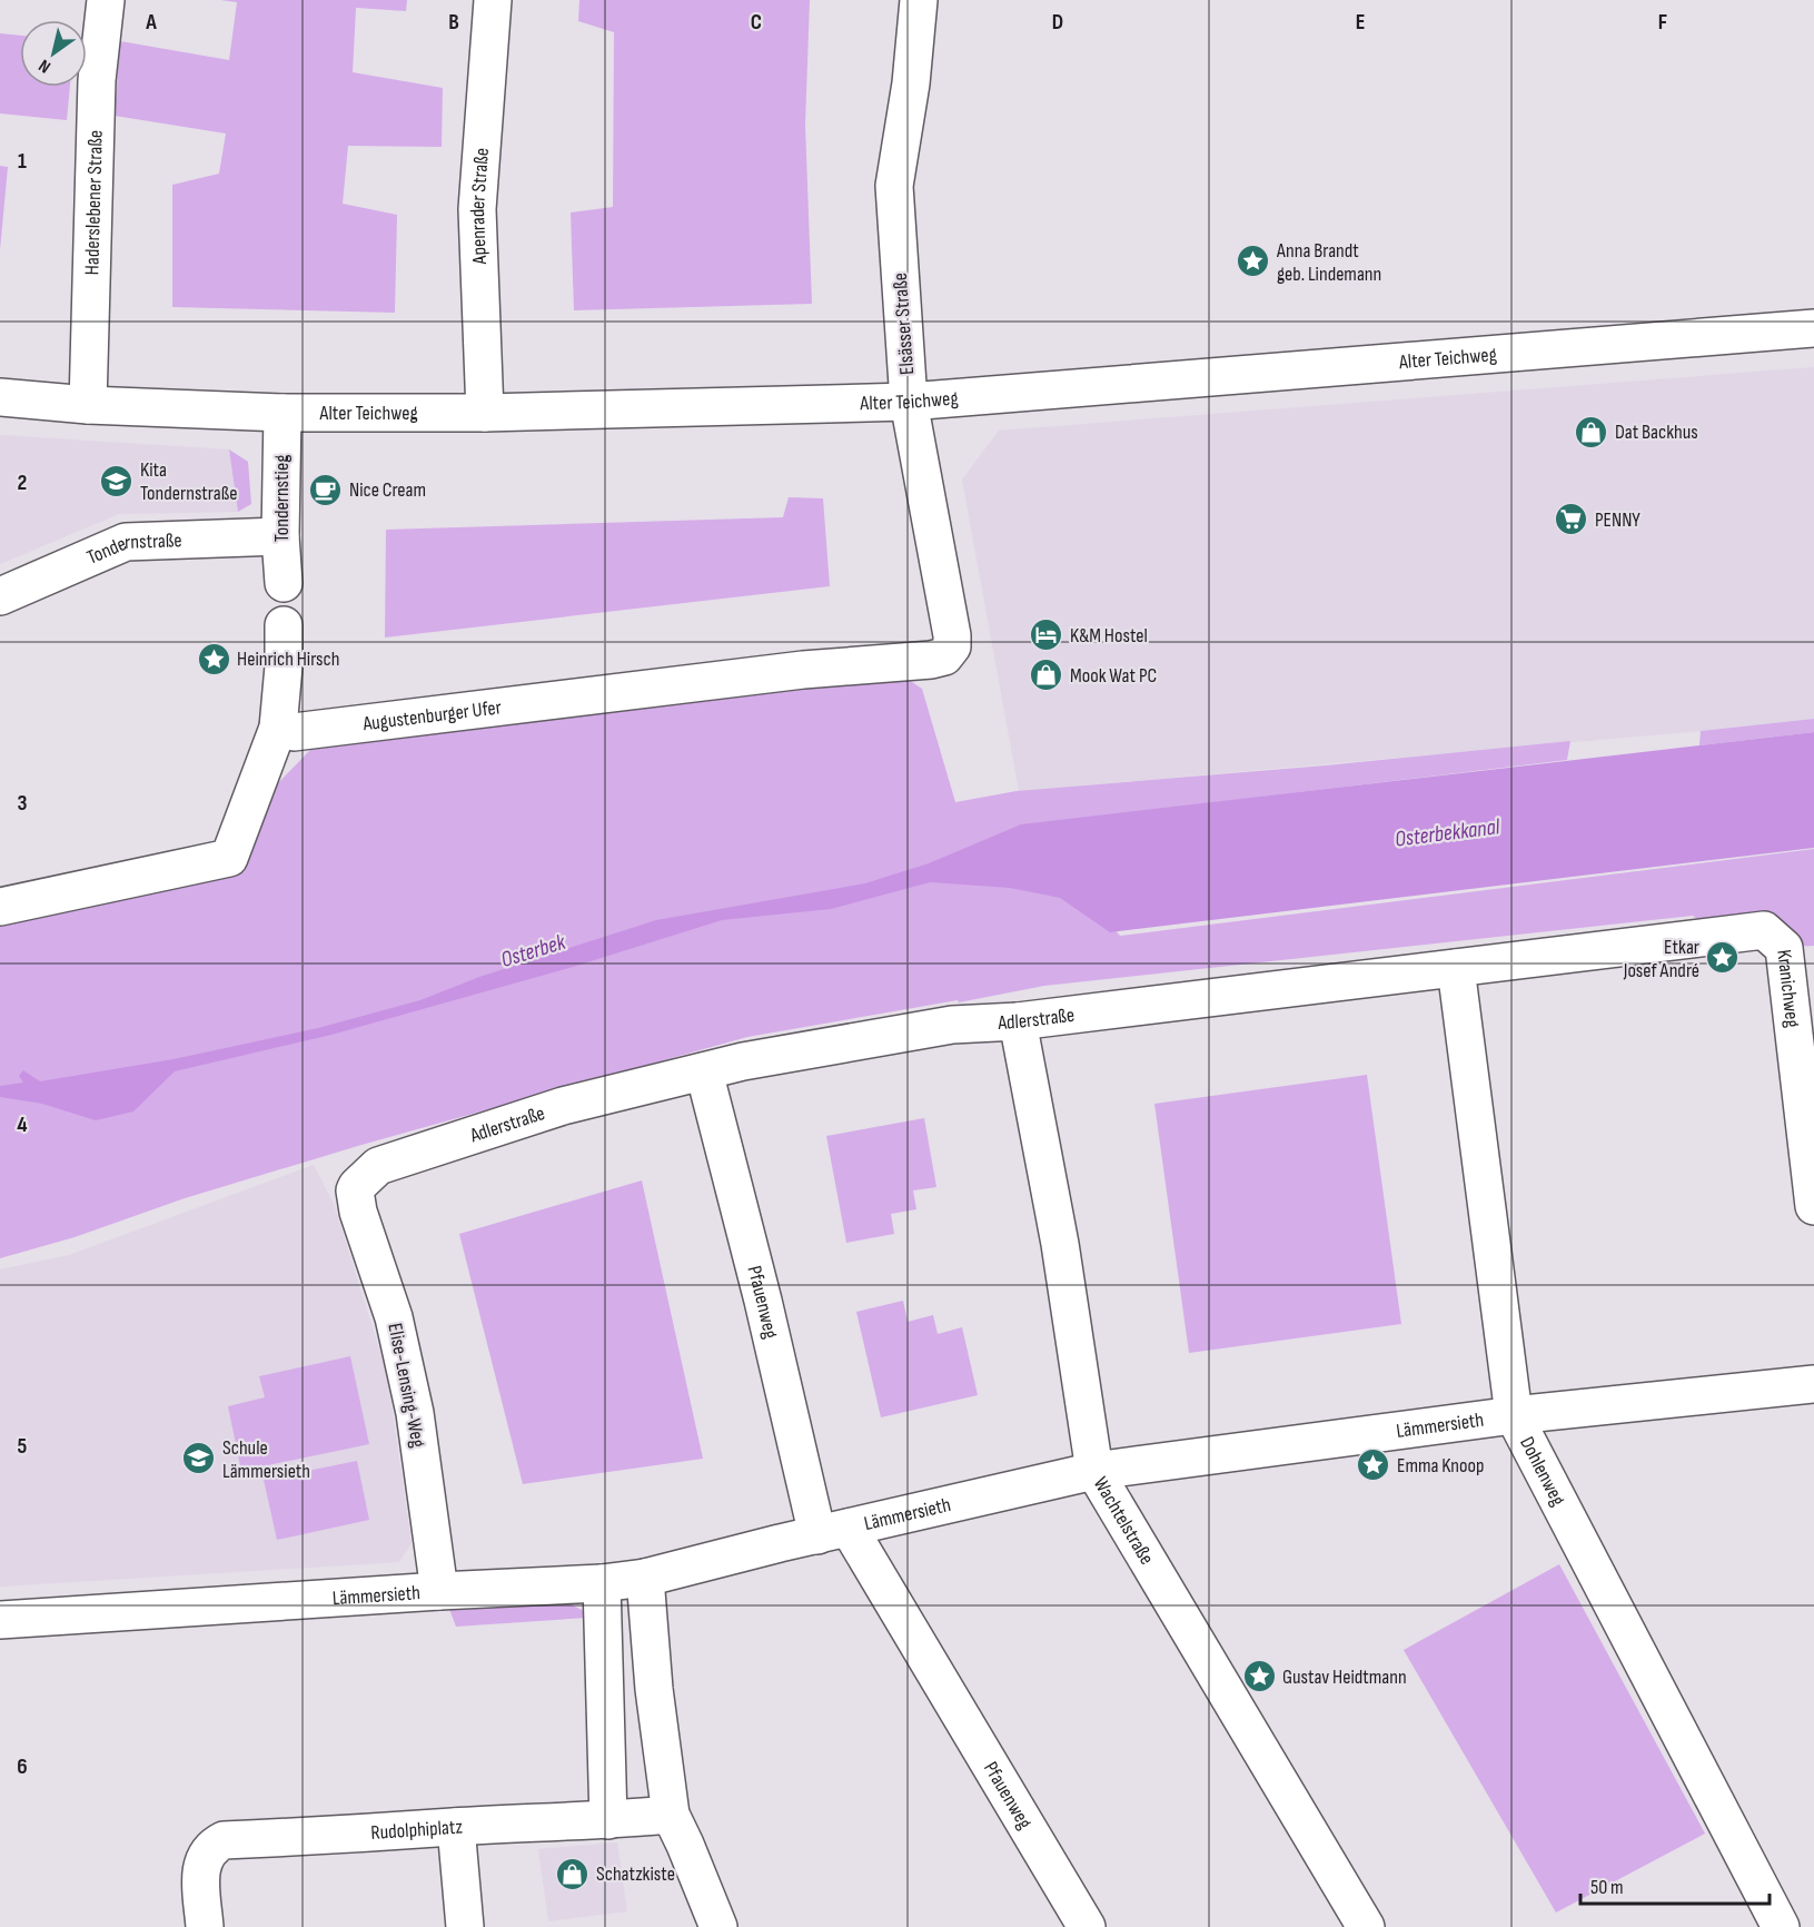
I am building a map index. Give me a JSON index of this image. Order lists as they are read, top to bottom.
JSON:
{
  "streets": {
    "street": [
      "Haderslebener Straße",
      "Apenrader Straße",
      "Elsässer Straße",
      "Alter Teichweg",
      "Tondernstieg",
      "Tondernstraße",
      "Augustenburger Ufer",
      "Kranichweg",
      "Adlerstraße",
      "Pfauenweg",
      "Elise-Lensing-Weg",
      "Lämmersieth",
      "Dohlenweg",
      "Wachtelstraße",
      "Rudolphiplatz"
    ]
  },
  "crossings": [
    ["Haderslebener Straße", "Alter Teichweg"],
    ["Apenrader Straße", "Alter Teichweg"],
    ["Elsässer Straße", "Alter Teichweg"],
    ["Elsässer Straße", "Augustenburger Ufer"],
    ["Alter Teichweg", "Tondernstieg"],
    ["Tondernstieg", "Tondernstraße"],
    ["Kranichweg", "Adlerstraße"],
    ["Adlerstraße", "Pfauenweg"],
    ["Adlerstraße", "Elise-Lensing-Weg"],
    ["Adlerstraße", "Dohlenweg"],
    ["Adlerstraße", "Wachtelstraße"],
    ["Pfauenweg", "Lämmersieth"],
    ["Elise-Lensing-Weg", "Lämmersieth"],
    ["Lämmersieth", "Dohlenweg"],
    ["Lämmersieth", "Wachtelstraße"]
  ],
  "water": ["Osterbekkanal", "Osterbek"],
  "places": {
    "place": [
      "Anna Brandt geb. Lindemann",
      "Heinrich Hirsch",
      "Etkar Josef André",
      "Emma Knoop",
      "Gustav Heidtmann"
    ],
    "shop": ["Dat Backhus", "Mook Wat PC", "Schatzkiste"],
    "school or university": ["Kita Tondernstraße", "Schule Lämmersieth"],
    "cafe": ["Nice Cream"],
    "supermarket": ["PENNY"],
    "hotel": ["K&M Hostel"]
  },
  "scale_bar": "50 m",
  "north": "bottom left",
  "grid": {
    "columns": [
      "A",
      "B",
      "C",
      "D",
      "E",
      "F"
    ],
    "rows": [
      "1",
      "2",
      "3",
      "4",
      "5",
      "6"
    ]
  }
}
